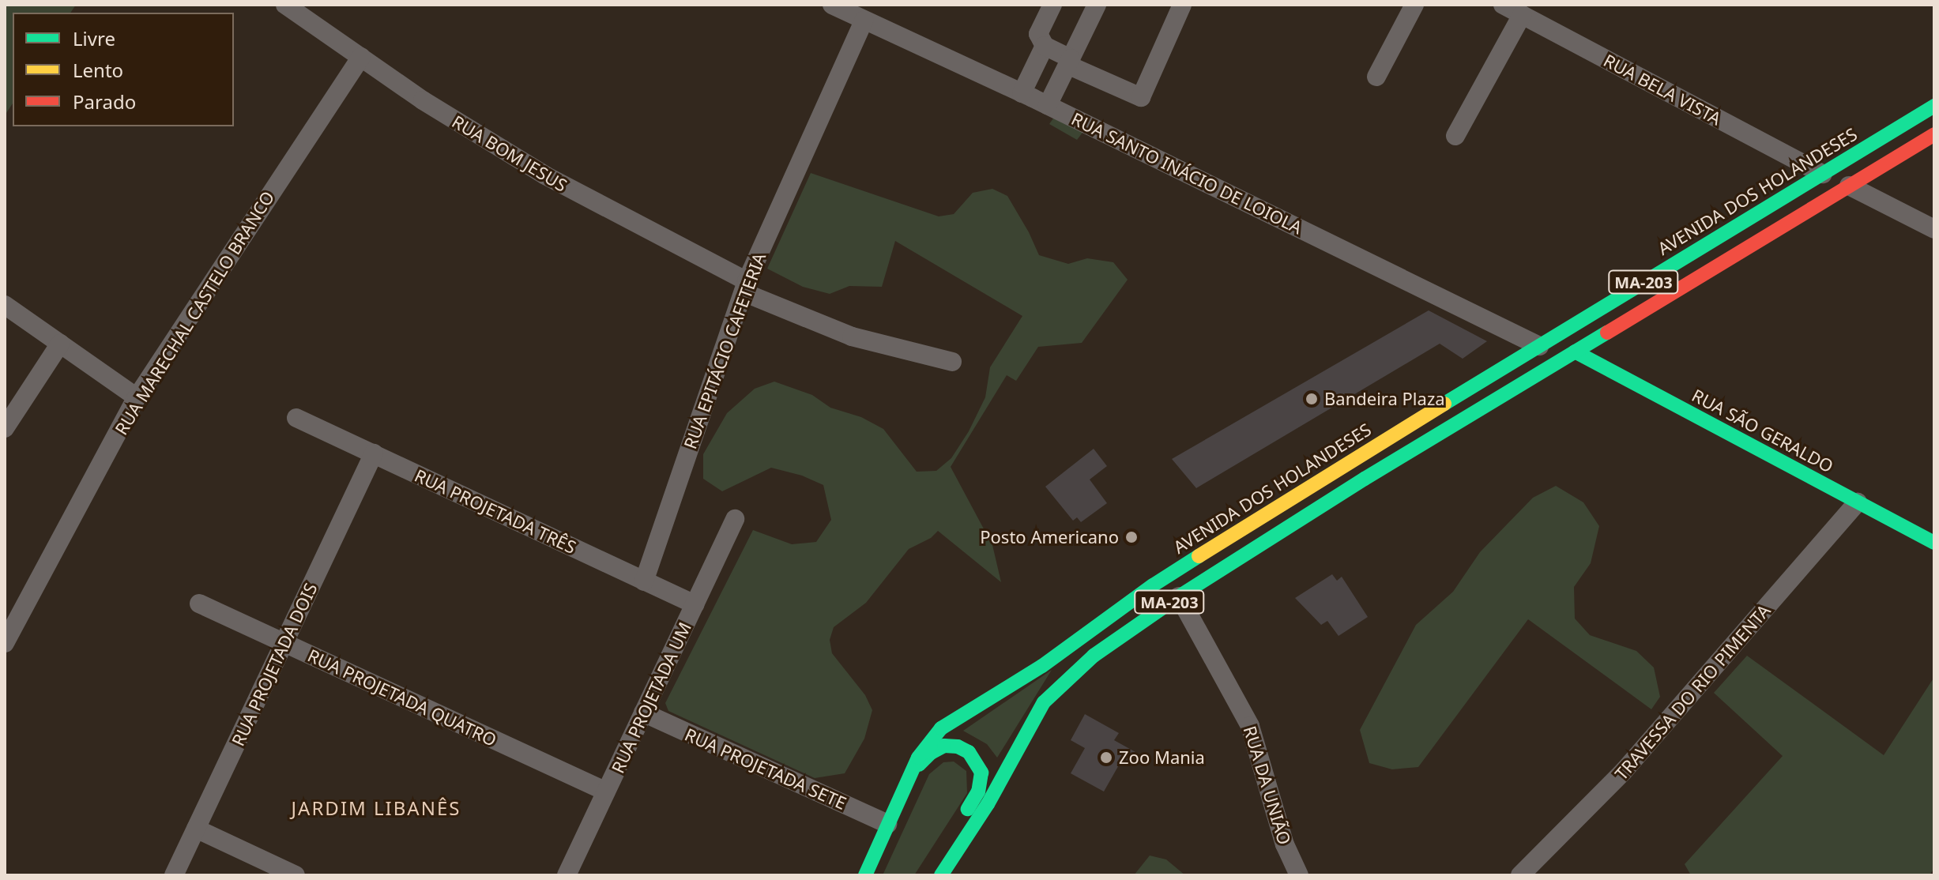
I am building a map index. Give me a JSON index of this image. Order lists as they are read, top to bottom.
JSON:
{
  "streets": {
    "main road": ["AVENIDA DOS HOLANDESES", "MA-203", "RUA SÃO GERALDO"],
    "street": [
      "RUA BELA VISTA",
      "RUA BOM JESUS",
      "RUA SANTO INÁCIO DE LOIOLA",
      "RUA MARECHAL CASTELO BRANCO",
      "RUA EPITÁCIO CAFETERIA",
      "RUA PROJETADA TRÊS",
      "RUA PROJETADA DOIS",
      "TRAVESSA DO RIO PIMENTA",
      "RUA PROJETADA QUATRO",
      "RUA PROJETADA UM",
      "RUA PROJETADA SETE",
      "RUA DA UNIÃO"
    ]
  },
  "crossings": [
    ["RUA BELA VISTA", "AVENIDA DOS HOLANDESES"],
    ["RUA BOM JESUS", "RUA MARECHAL CASTELO BRANCO"],
    ["RUA BOM JESUS", "RUA EPITÁCIO CAFETERIA"],
    ["RUA SANTO INÁCIO DE LOIOLA", "AVENIDA DOS HOLANDESES"],
    ["RUA SANTO INÁCIO DE LOIOLA", "RUA EPITÁCIO CAFETERIA"],
    ["AVENIDA DOS HOLANDESES", "RUA PROJETADA SETE"],
    ["MA-203", "RUA SÃO GERALDO"],
    ["MA-203", "RUA DA UNIÃO"],
    ["RUA EPITÁCIO CAFETERIA", "RUA PROJETADA TRÊS"],
    ["RUA SÃO GERALDO", "TRAVESSA DO RIO PIMENTA"],
    ["RUA PROJETADA TRÊS", "RUA PROJETADA DOIS"],
    ["RUA PROJETADA TRÊS", "RUA PROJETADA UM"],
    ["RUA PROJETADA DOIS", "RUA PROJETADA QUATRO"],
    ["RUA PROJETADA QUATRO", "RUA PROJETADA UM"],
    ["RUA PROJETADA UM", "RUA PROJETADA SETE"]
  ],
  "districts": ["JARDIM LIBANÊS"],
  "places": ["Bandeira Plaza", "Posto Americano", "Zoo Mania"],
  "legend": ["Livre", "Lento", "Parado"]
}
